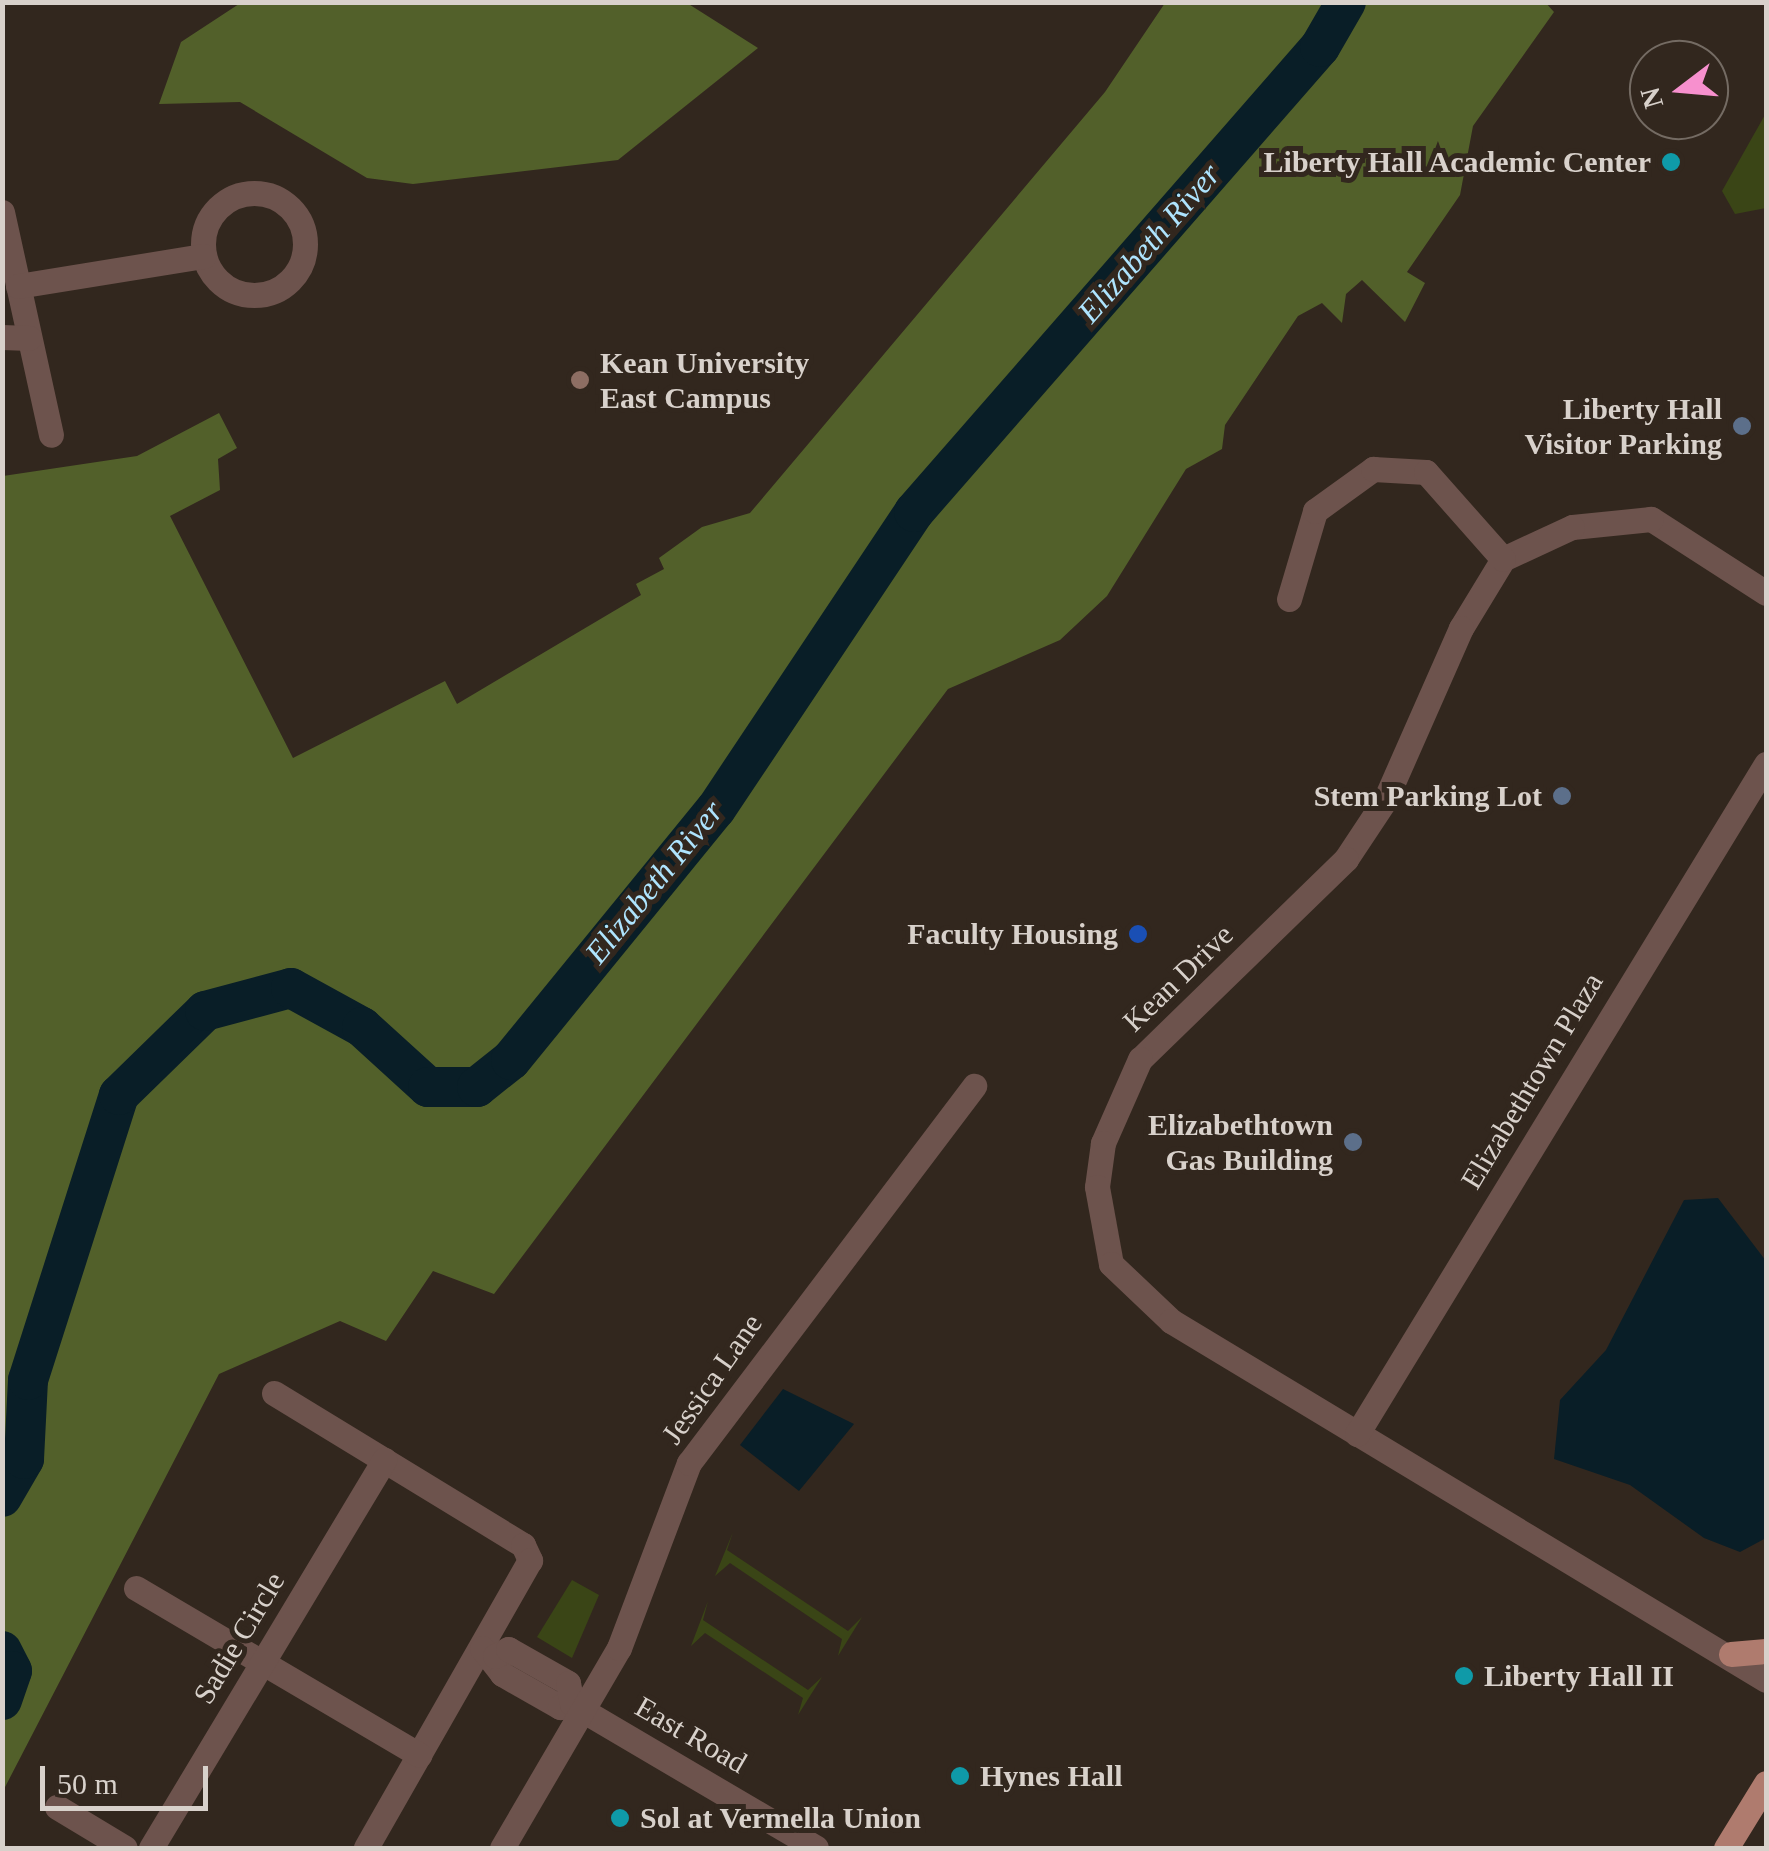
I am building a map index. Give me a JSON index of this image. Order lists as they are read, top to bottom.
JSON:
{
  "streets": {
    "street": [
      "Kean Drive",
      "Elizabethtown Plaza",
      "Jessica Lane",
      "Sadie Circle",
      "East Road"
    ]
  },
  "crossings": [
    ["Kean Drive", "Elizabethtown Plaza"],
    ["Jessica Lane", "East Road"]
  ],
  "water": ["Elizabeth River"],
  "places": [
    "Liberty Hall Academic Center",
    "Kean University East Campus",
    "Liberty Hall Visitor Parking",
    "Stem Parking Lot",
    "Faculty Housing",
    "Elizabethtown Gas Building",
    "Liberty Hall II",
    "Hynes Hall",
    "Sol at Vermella Union"
  ],
  "scale_bar": "50 m",
  "north": "left"
}
